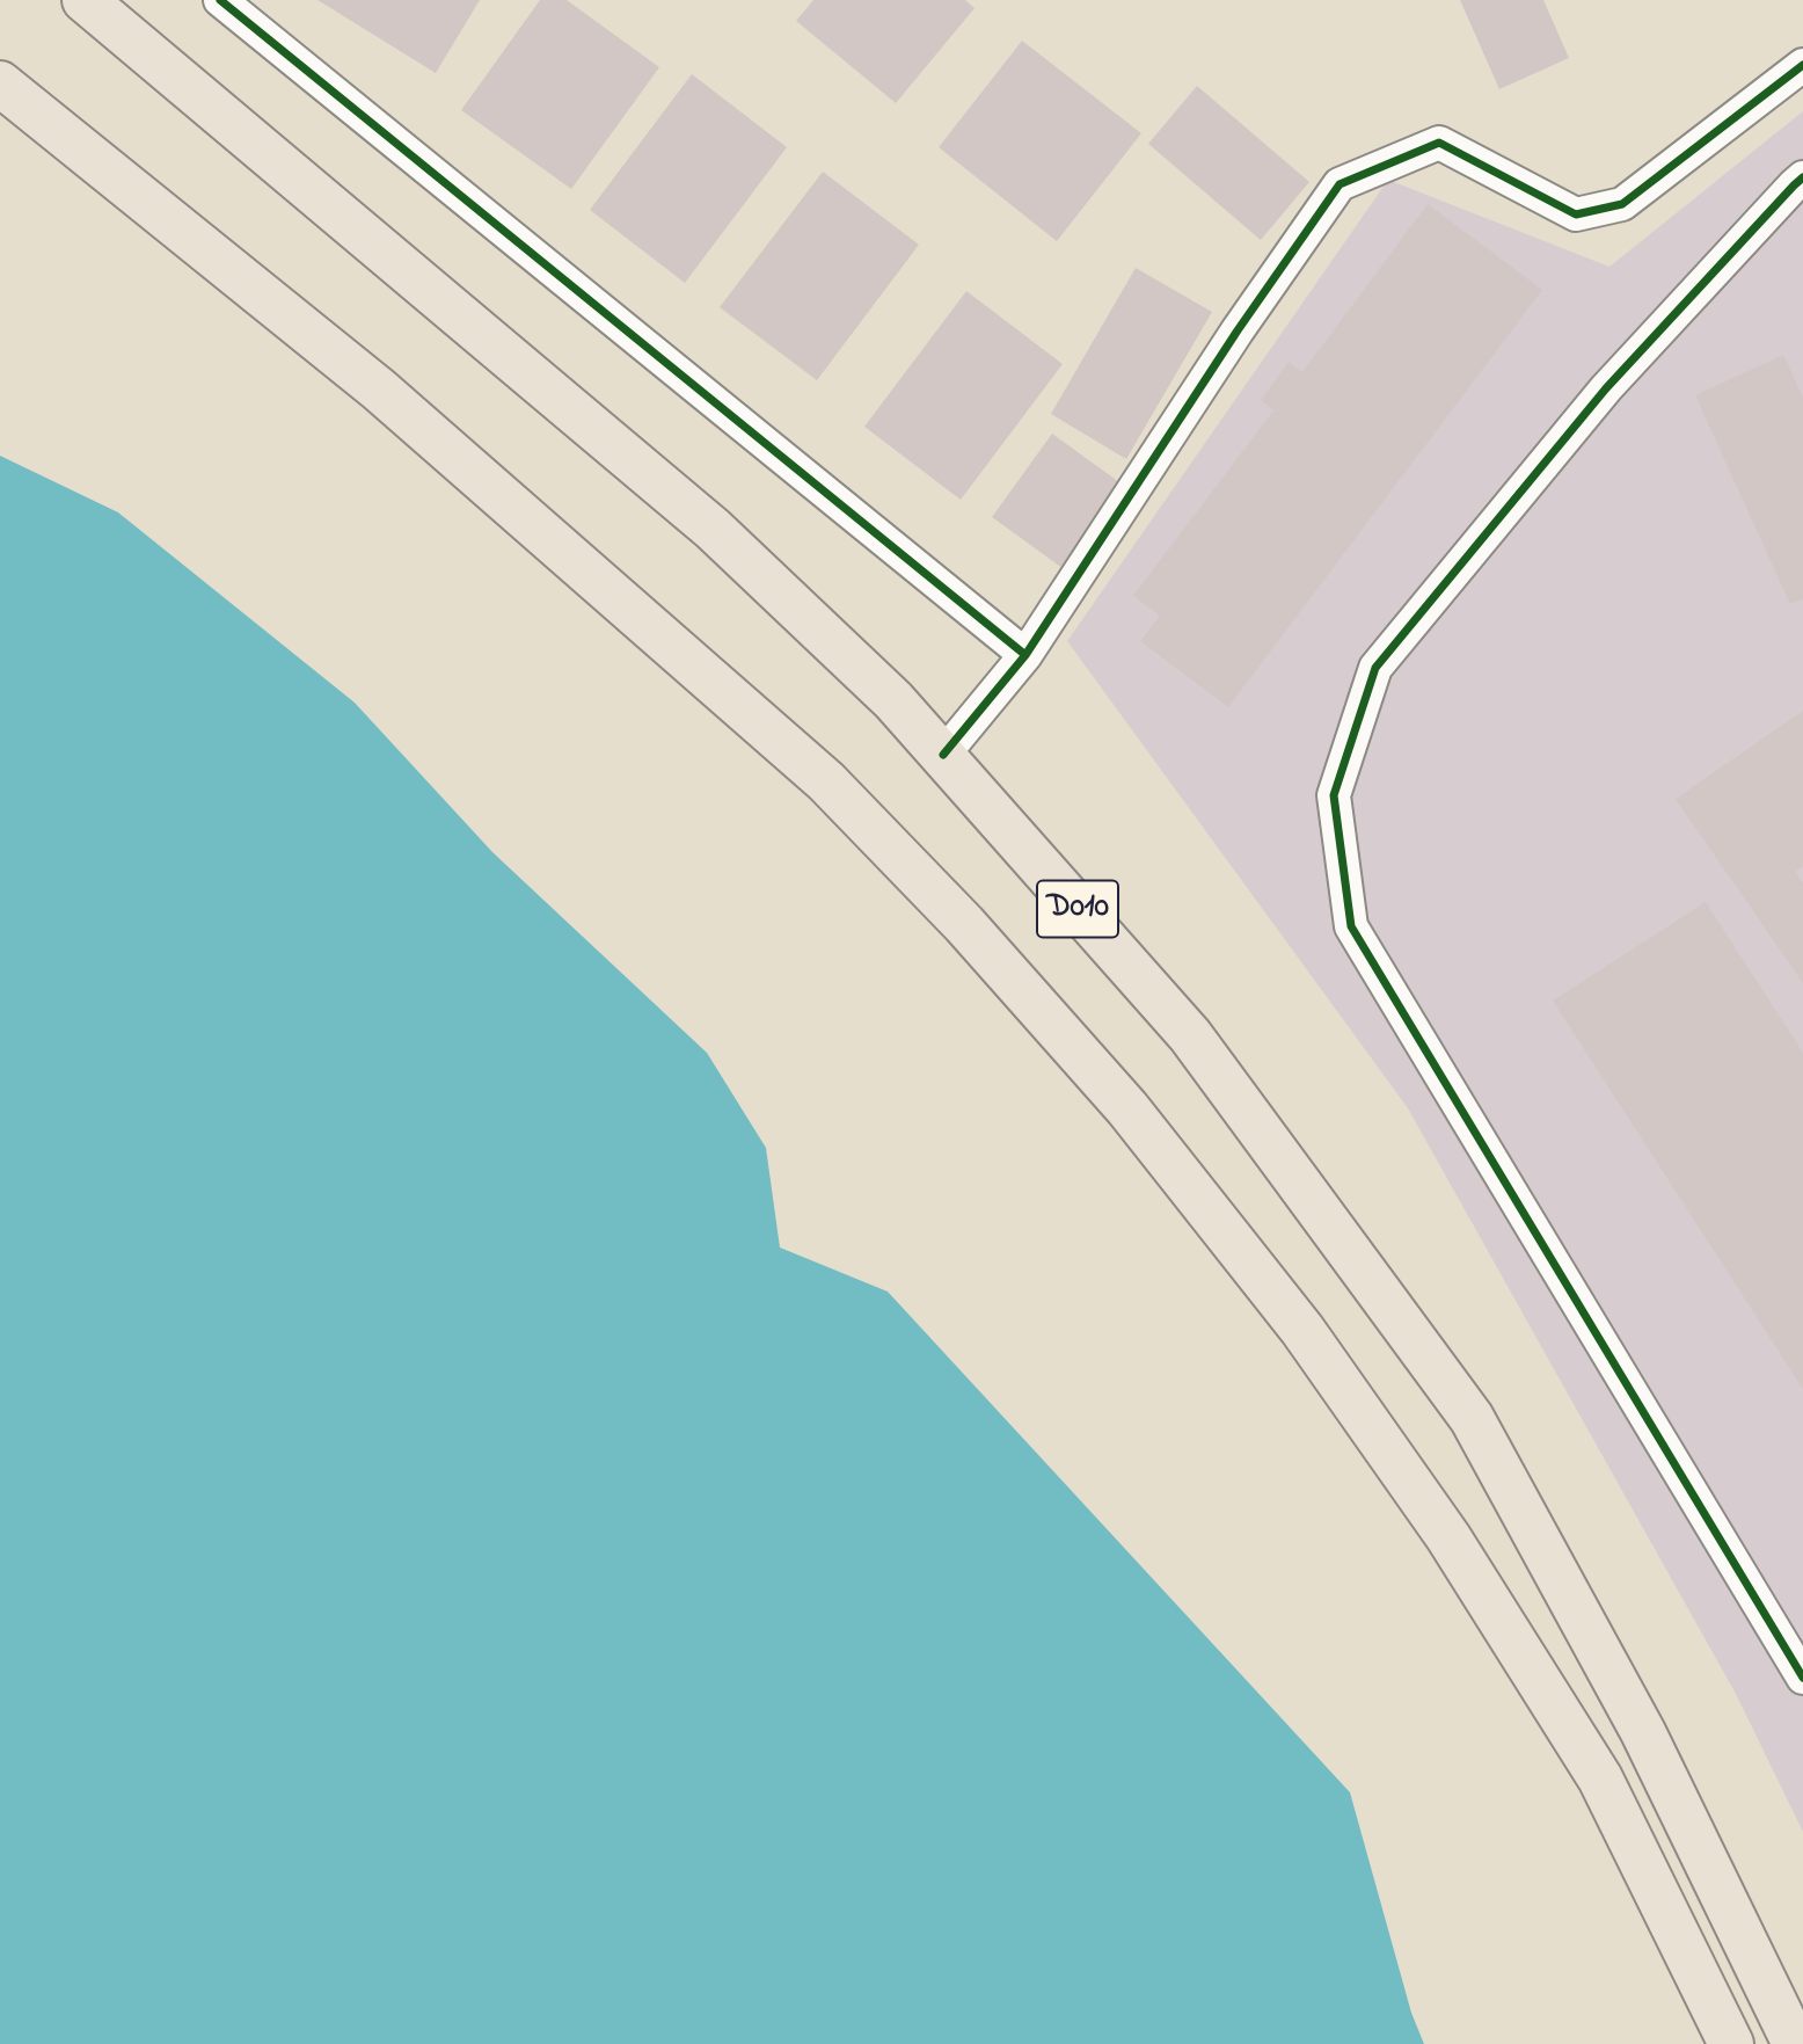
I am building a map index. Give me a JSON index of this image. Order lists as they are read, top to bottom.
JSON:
{
  "streets": {
    "highway": ["D010"]
  }
}
